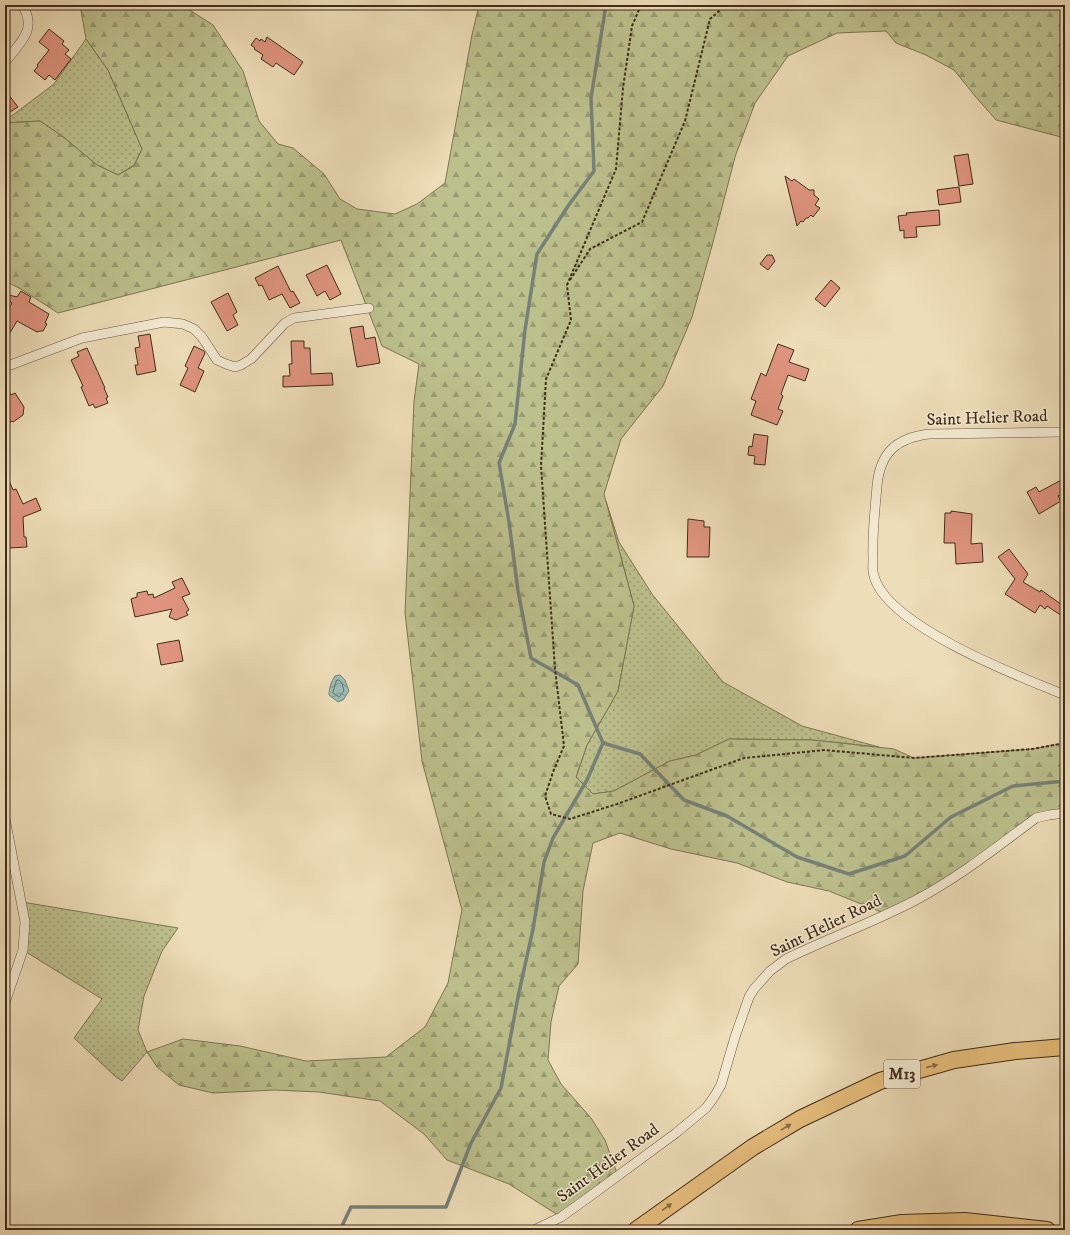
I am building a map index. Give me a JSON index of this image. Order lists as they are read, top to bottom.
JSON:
{
  "streets": {
    "highway": ["M13"],
    "street": ["Saint Helier Road"]
  }
}
